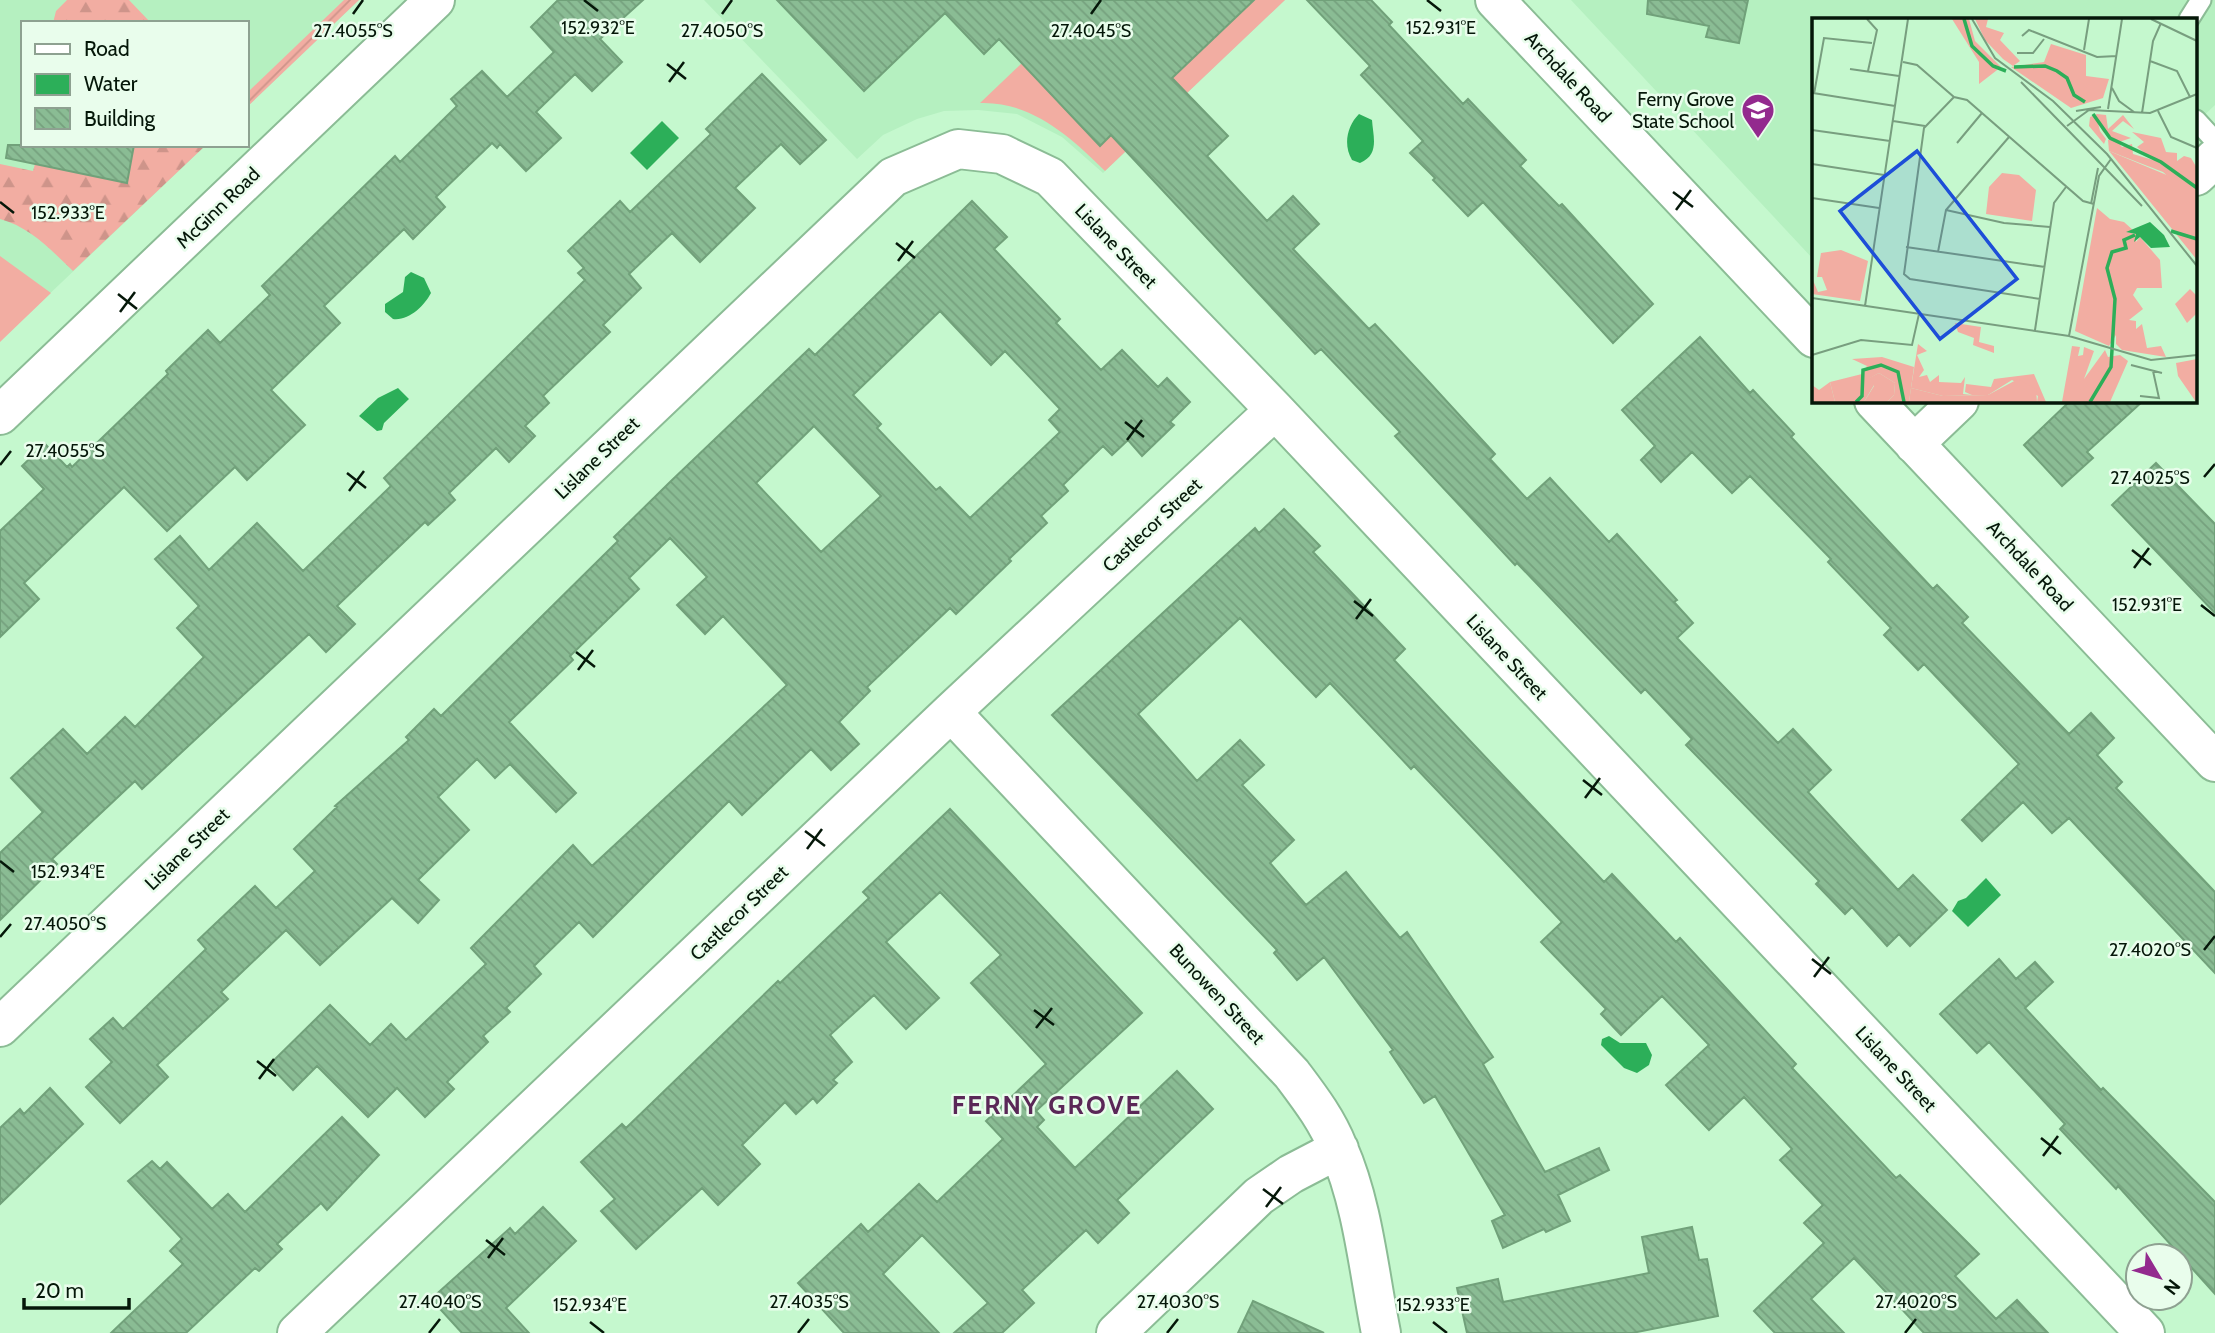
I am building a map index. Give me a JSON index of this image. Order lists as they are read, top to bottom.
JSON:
{
  "streets": {
    "street": [
      "Archdale Road",
      "McGinn Road",
      "Lislane Street",
      "Castlecor Street",
      "Bunowen Street"
    ]
  },
  "crossings": [
    ["Lislane Street", "Castlecor Street"],
    ["Castlecor Street", "Bunowen Street"]
  ],
  "districts": ["FERNY GROVE"],
  "places": {
    "school or university": ["Ferny Grove State School"]
  },
  "legend": ["Road", "Water", "Building"],
  "scale_bar": "20 m",
  "north": "bottom right",
  "coordinates": [
    "152.932°E",
    "152.931°E",
    "27.4050°S",
    "27.4055°S",
    "27.4045°S",
    "152.933°E",
    "27.4025°S",
    "152.934°E",
    "27.4020°S",
    "27.4040°S",
    "27.4035°S",
    "27.4030°S"
  ]
}
